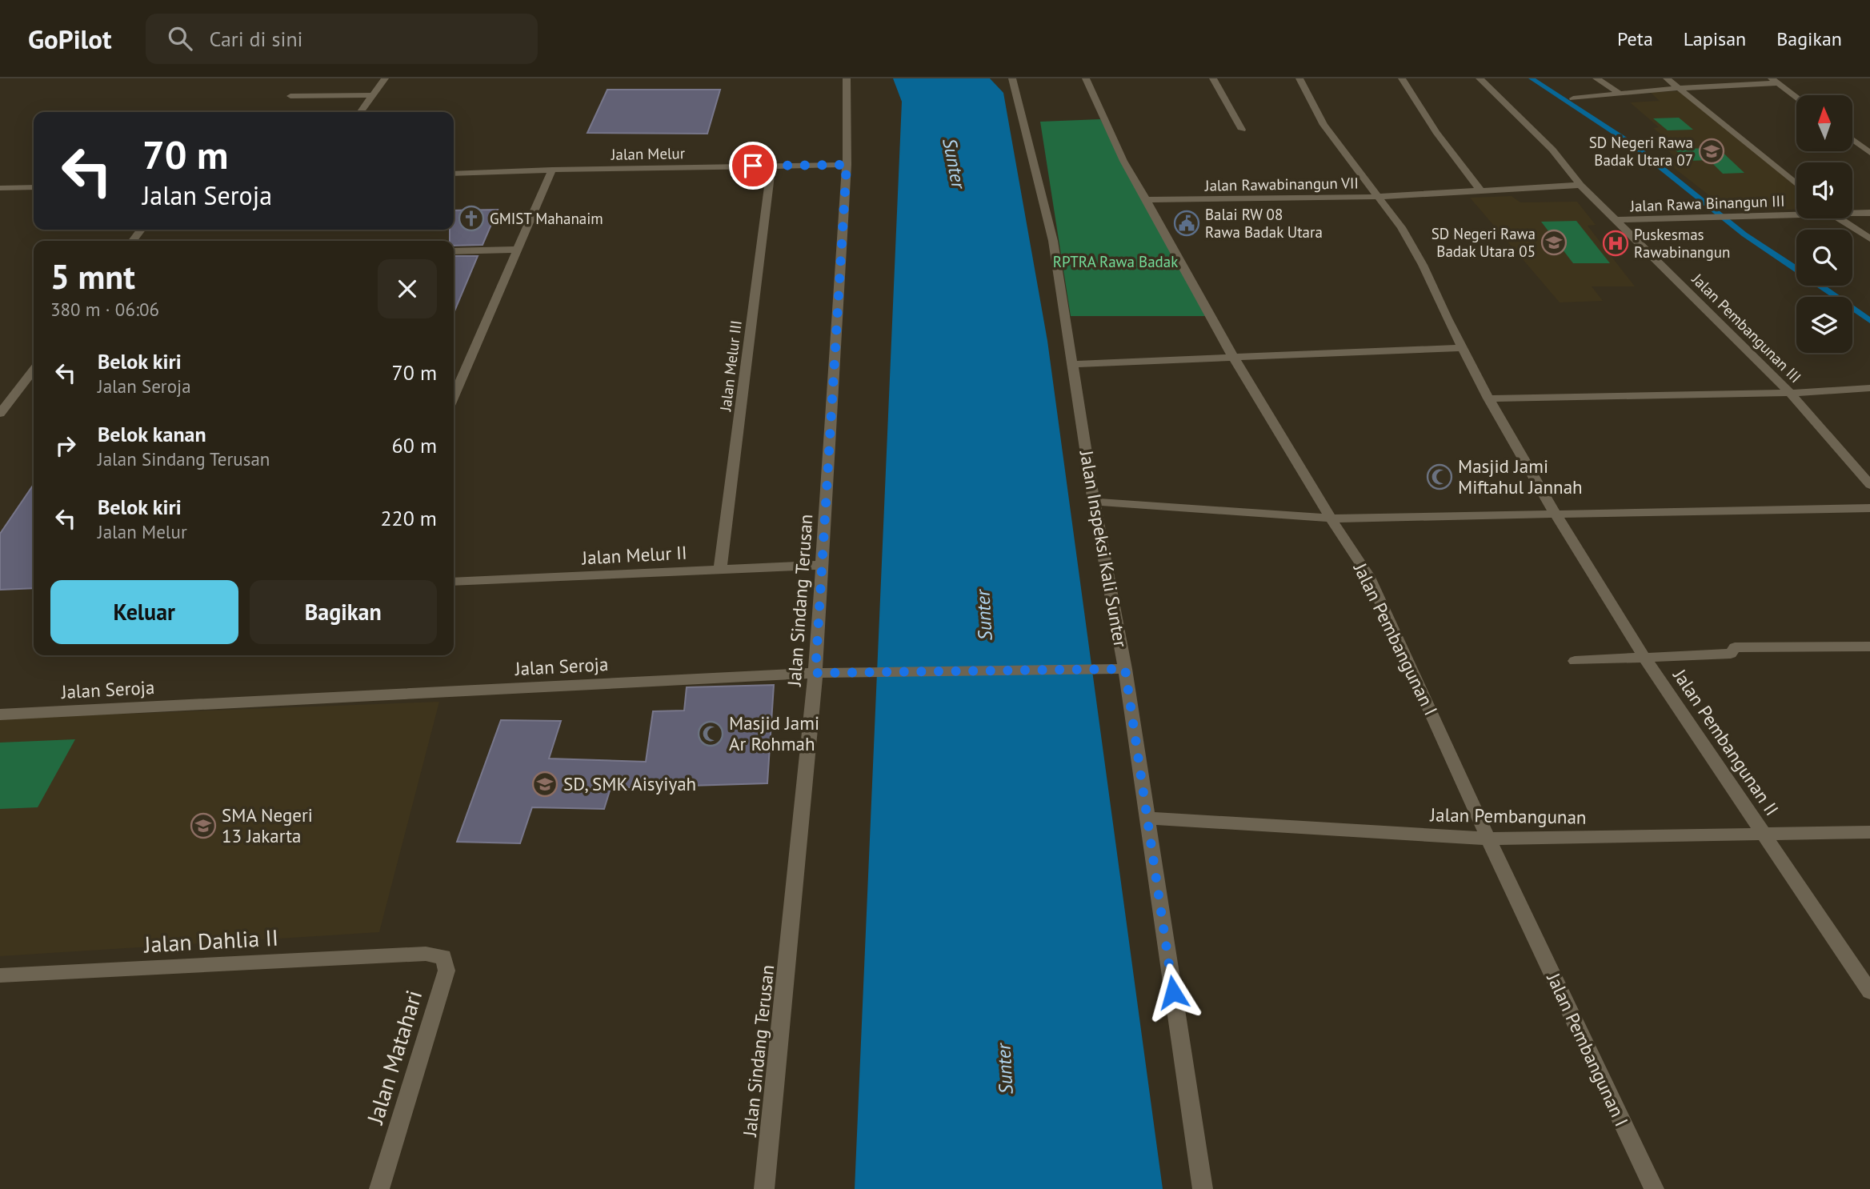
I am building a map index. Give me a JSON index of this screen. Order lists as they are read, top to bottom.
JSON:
{
  "streets": {
    "street": [
      "Jalan Melur",
      "Jalan Rawabinangun VII",
      "Jalan Rawa Binangun III",
      "Jalan Pembangunan III",
      "Jalan Melur III",
      "Jalan Inspeksi Kali Sunter",
      "Jalan Melur II",
      "Jalan Sindang Terusan",
      "Jalan Pembangunan I",
      "Jalan Seroja",
      "Jalan Pembangunan II",
      "Jalan Pembangunan",
      "Jalan Dahlia II",
      "Jalan Matahari"
    ]
  },
  "crossings": [
    ["Jalan Melur", "Jalan Melur III"],
    ["Jalan Melur", "Jalan Sindang Terusan"],
    ["Jalan Rawabinangun VII", "Jalan Pembangunan I"],
    ["Jalan Rawabinangun VII", "Jalan Pembangunan II"],
    ["Jalan Rawa Binangun III", "Jalan Pembangunan III"],
    ["Jalan Melur III", "Jalan Melur II"],
    ["Jalan Inspeksi Kali Sunter", "Jalan Seroja"],
    ["Jalan Inspeksi Kali Sunter", "Jalan Pembangunan"],
    ["Jalan Melur II", "Jalan Sindang Terusan"],
    ["Jalan Sindang Terusan", "Jalan Seroja"],
    ["Jalan Pembangunan I", "Jalan Pembangunan"],
    ["Jalan Pembangunan II", "Jalan Pembangunan"],
    ["Jalan Dahlia II", "Jalan Matahari"]
  ],
  "water": ["Sunter"],
  "parks": ["RPTRA Rawa Badak"],
  "places": {
    "school or university": [
      "SD Negeri Rawa Badak Utara 07",
      "SD Negeri Rawa Badak Utara 05",
      "SD, SMK Aisyiyah",
      "SMA Negeri 13 Jakarta"
    ],
    "church": ["GMIST Mahanaim"],
    "public building": ["Balai RW 08 Rawa Badak Utara"],
    "hospital": ["Puskesmas Rawabinangun"],
    "mosque": ["Masjid Jami Miftahul Jannah", "Masjid Jami Ar Rohmah"]
  },
  "north": "top",
  "page": {
    "header": "GoPilot",
    "search": "Cari di sini",
    "nav": ["Peta", "Lapisan", "Bagikan"],
    "turn": ["70 m", "Jalan Seroja"],
    "heading": ["5 mnt", "380 m · 06:06"],
    "list": [
      {
        "name": "Belok kiri",
        "note": "Jalan Seroja",
        "value": "70 m"
      },
      {
        "name": "Belok kanan",
        "note": "Jalan Sindang Terusan",
        "value": "60 m"
      },
      {
        "name": "Belok kiri",
        "note": "Jalan Melur",
        "value": "220 m"
      }
    ],
    "buttons": ["Keluar", "Bagikan"]
  }
}
